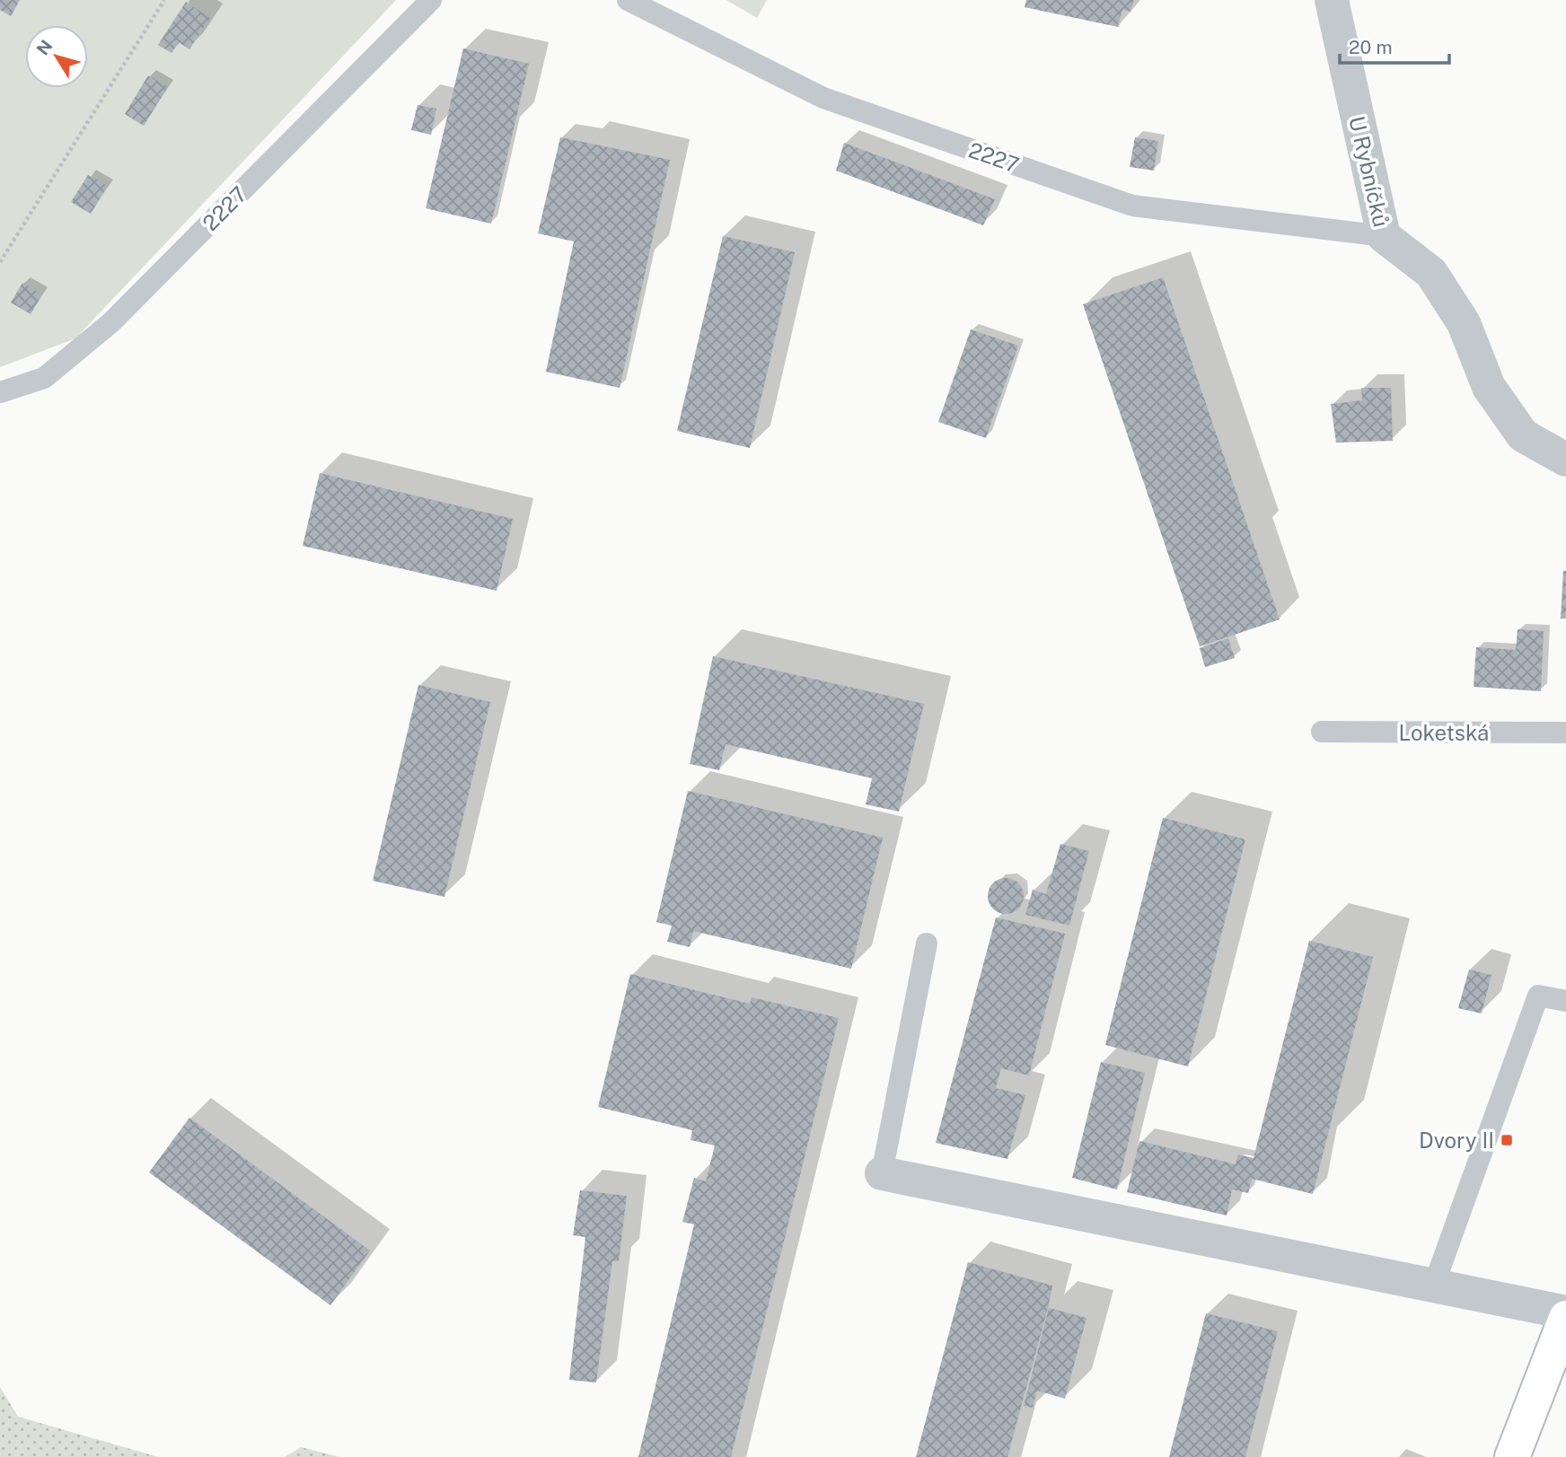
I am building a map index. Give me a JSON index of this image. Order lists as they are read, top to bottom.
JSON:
{
  "streets": {
    "street": ["U Rybníčků"],
    "lane": ["2227", "Loketská"]
  },
  "crossings": [
    ["2227", "U Rybníčků"]
  ],
  "places": {
    "transit": ["Dvory II"]
  },
  "scale_bar": "20 m",
  "north": "top left"
}
